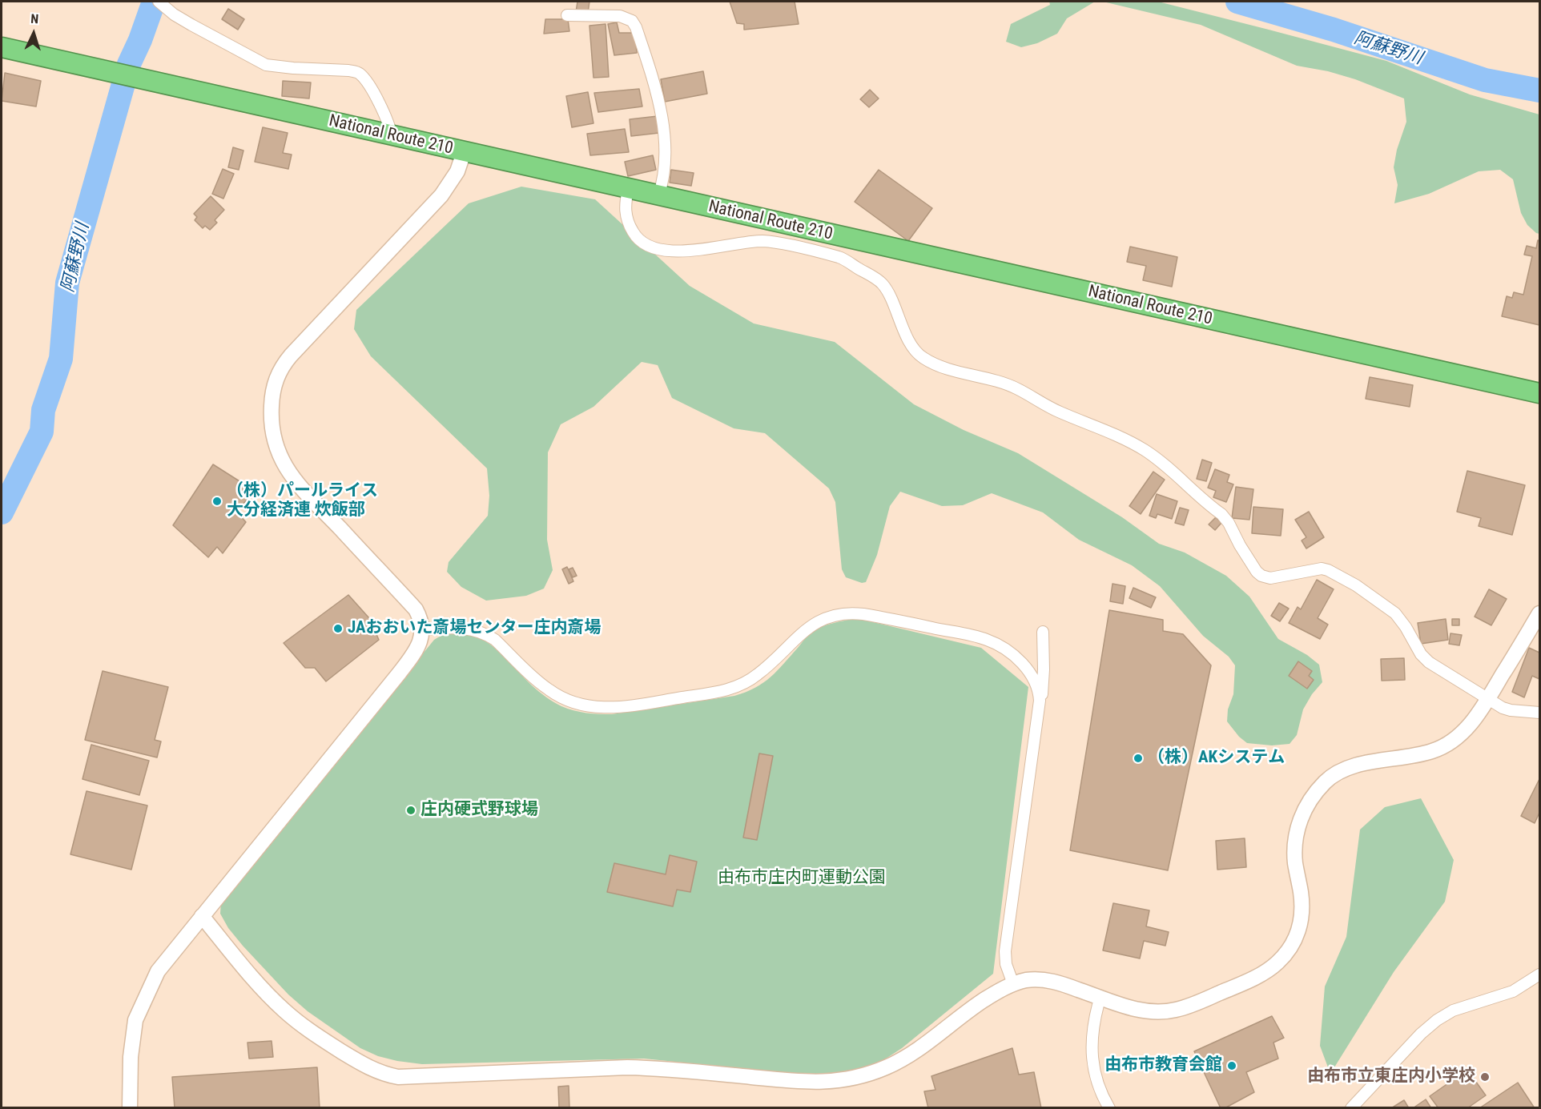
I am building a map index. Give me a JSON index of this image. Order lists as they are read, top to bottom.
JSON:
{
  "streets": {
    "highway": ["National Route 210"]
  },
  "water": ["阿蘇野川"],
  "parks": ["由布市庄内町運動公園"],
  "places": [
    "（株）パールライス 大分経済連 炊飯部",
    "JAおおいた斎場センター庄内斎場",
    "（株）AKシステム",
    "庄内硬式野球場",
    "由布市教育会館",
    "由布市立東庄内小学校"
  ],
  "north": "top"
}
